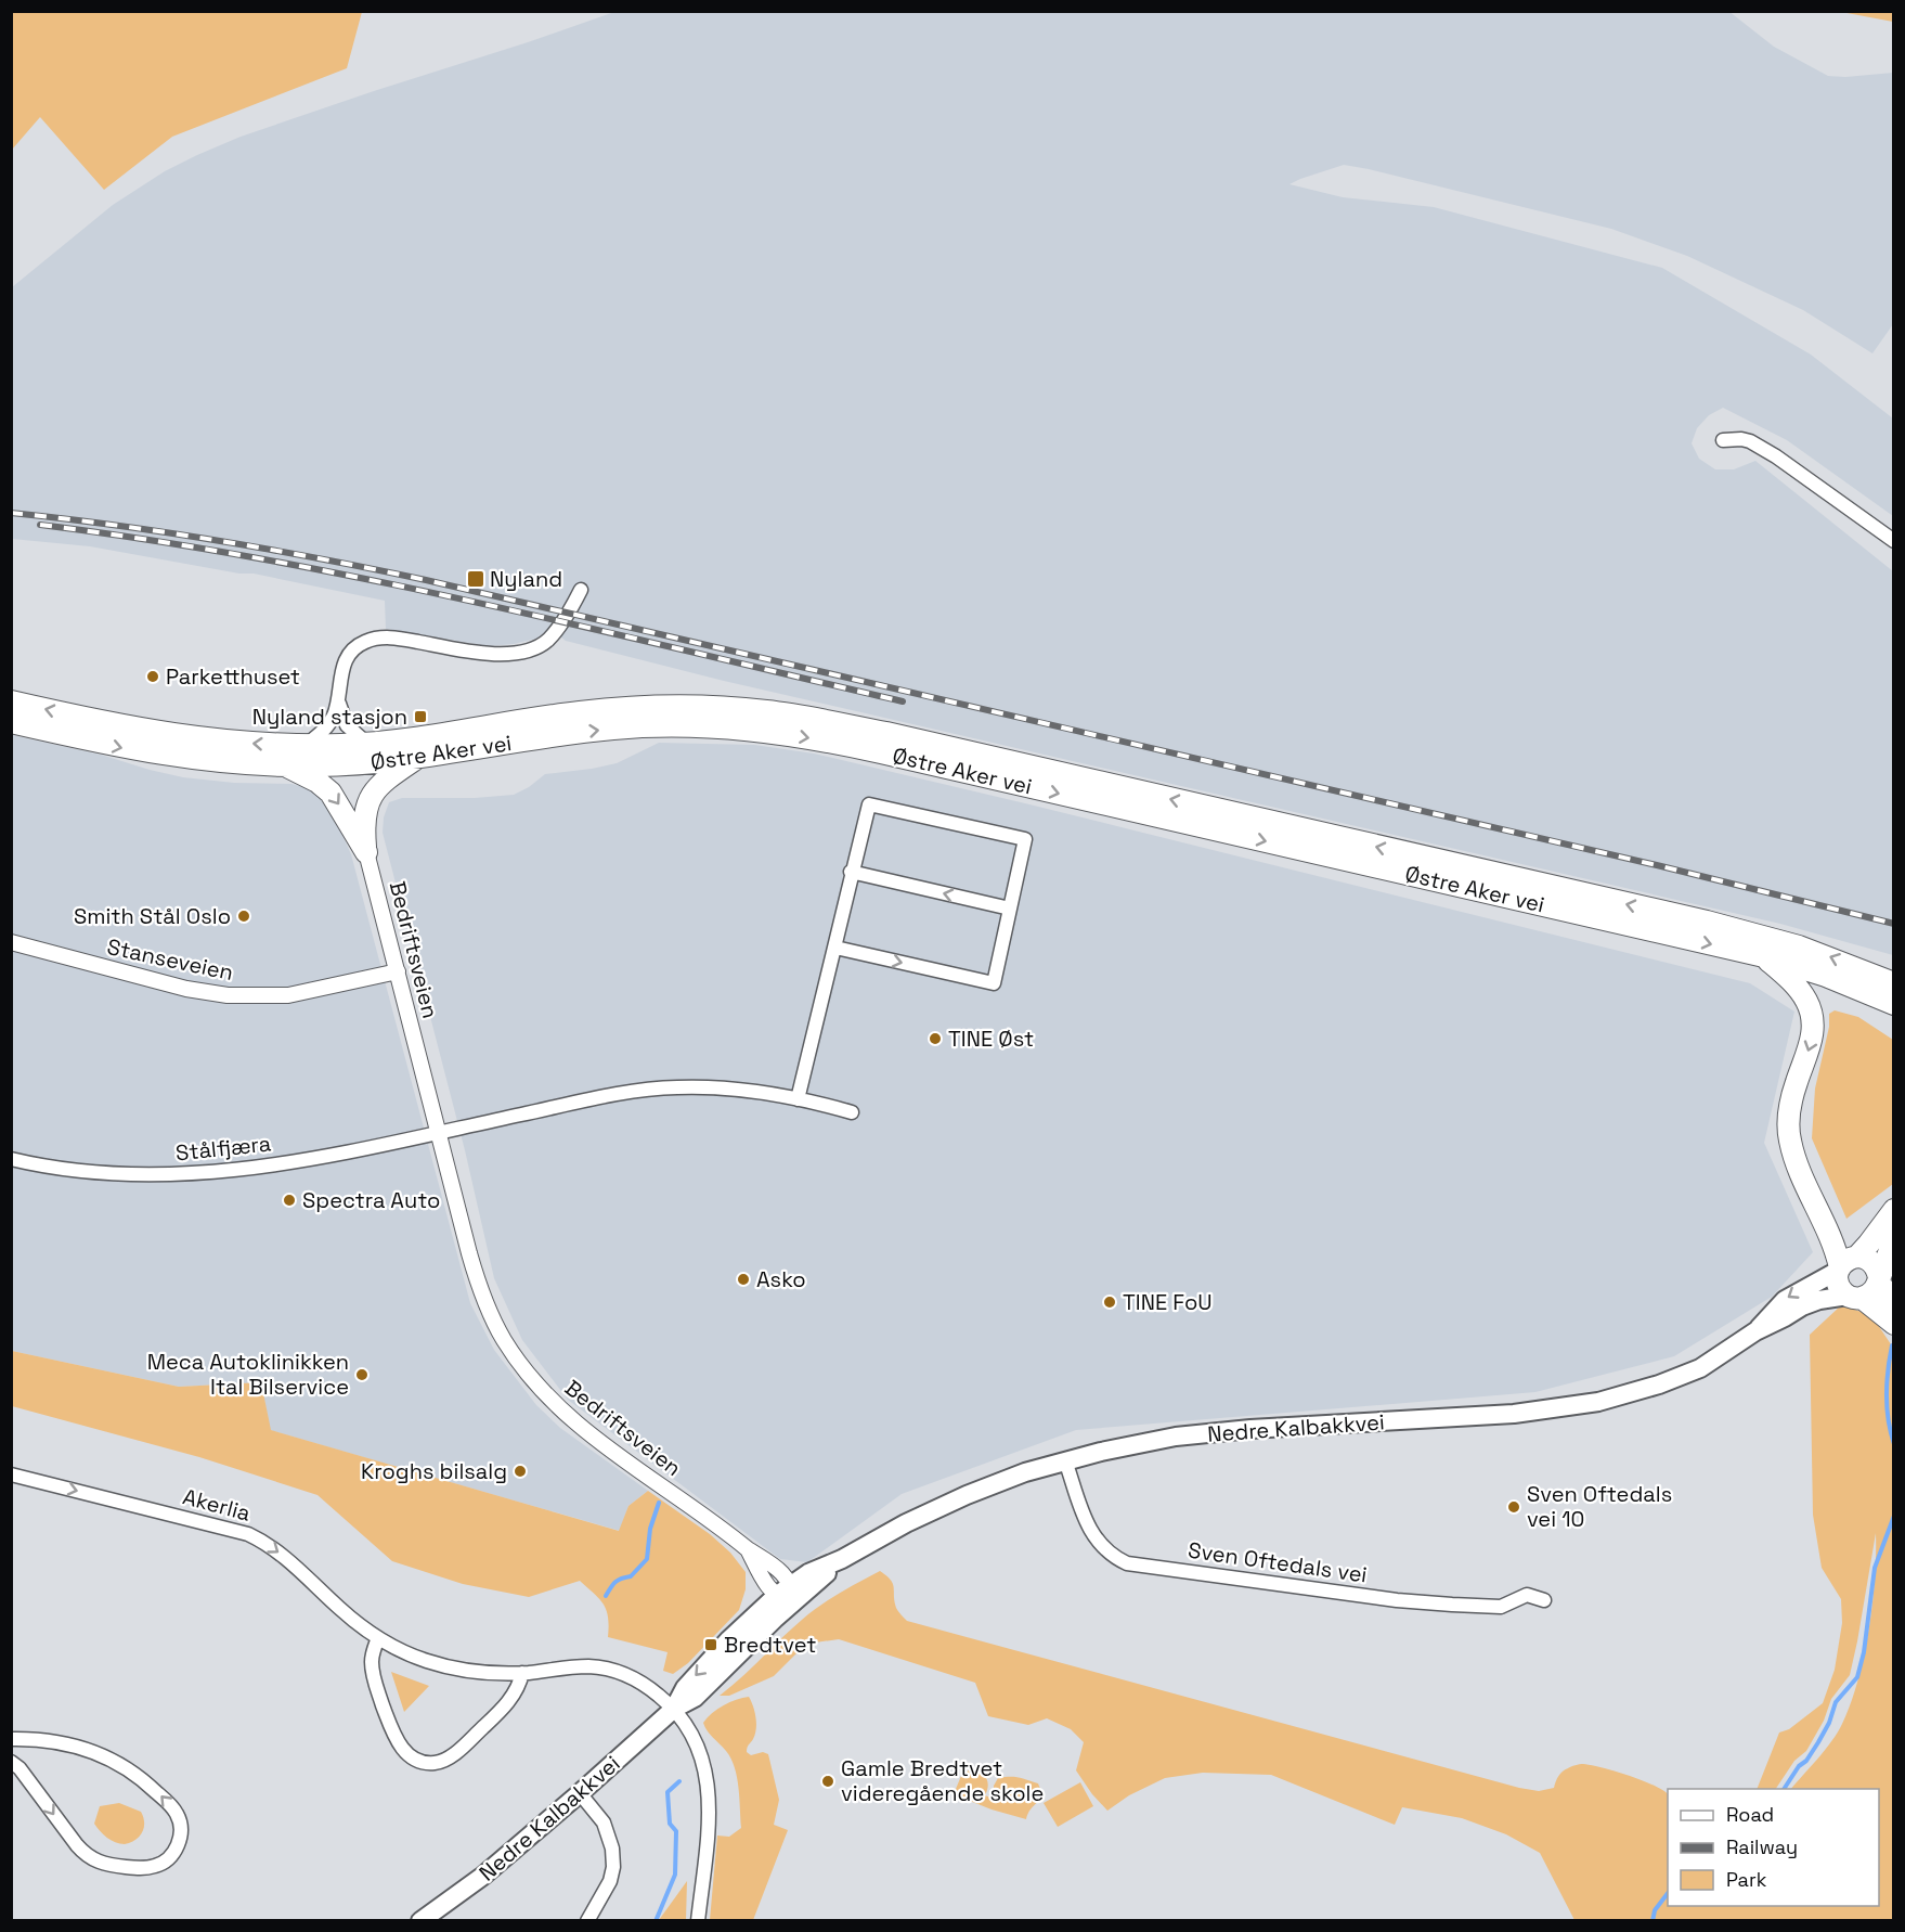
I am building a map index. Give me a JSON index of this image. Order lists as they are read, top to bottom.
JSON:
{
  "streets": {
    "highway": ["Østre Aker vei", "Nedre Kalbakkvei"],
    "street": [
      "Bedriftsveien",
      "Stanseveien",
      "Stålfjæra",
      "Akerlia",
      "Sven Oftedals vei"
    ]
  },
  "crossings": [
    ["Bedriftsveien", "Stanseveien"],
    ["Bedriftsveien", "Stålfjæra"],
    ["Bedriftsveien", "Nedre Kalbakkvei"],
    ["Nedre Kalbakkvei", "Akerlia"],
    ["Nedre Kalbakkvei", "Sven Oftedals vei"]
  ],
  "one_way": ["Akerlia"],
  "places": {
    "transit": ["Nyland", "Nyland stasjon", "Bredtvet"],
    "other": [
      "Parketthuset",
      "Smith Stål Oslo",
      "TINE Øst",
      "Spectra Auto",
      "Asko",
      "TINE FoU",
      "Meca Autoklinikken Ital Bilservice",
      "Kroghs bilsalg",
      "Sven Oftedals vei 10",
      "Gamle Bredtvet videregående skole"
    ]
  },
  "legend": ["Road", "Railway", "Park"]
}
